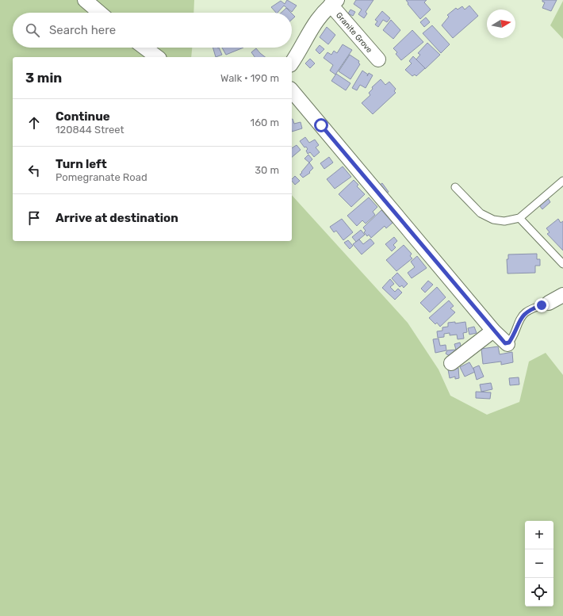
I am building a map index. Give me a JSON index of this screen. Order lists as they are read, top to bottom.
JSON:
{
  "streets": {
    "street": ["Granite Grove"]
  },
  "north": "right",
  "page": {
    "search": "Search here",
    "heading": ["3 min", "Walk · 190 m"],
    "list": [
      ["Continue", "120844 Street", "160 m"],
      ["Turn left", "Pomegranate Road", "30 m"],
      "Arrive at destination"
    ],
    "map_buttons": ["+", "−"]
  }
}
